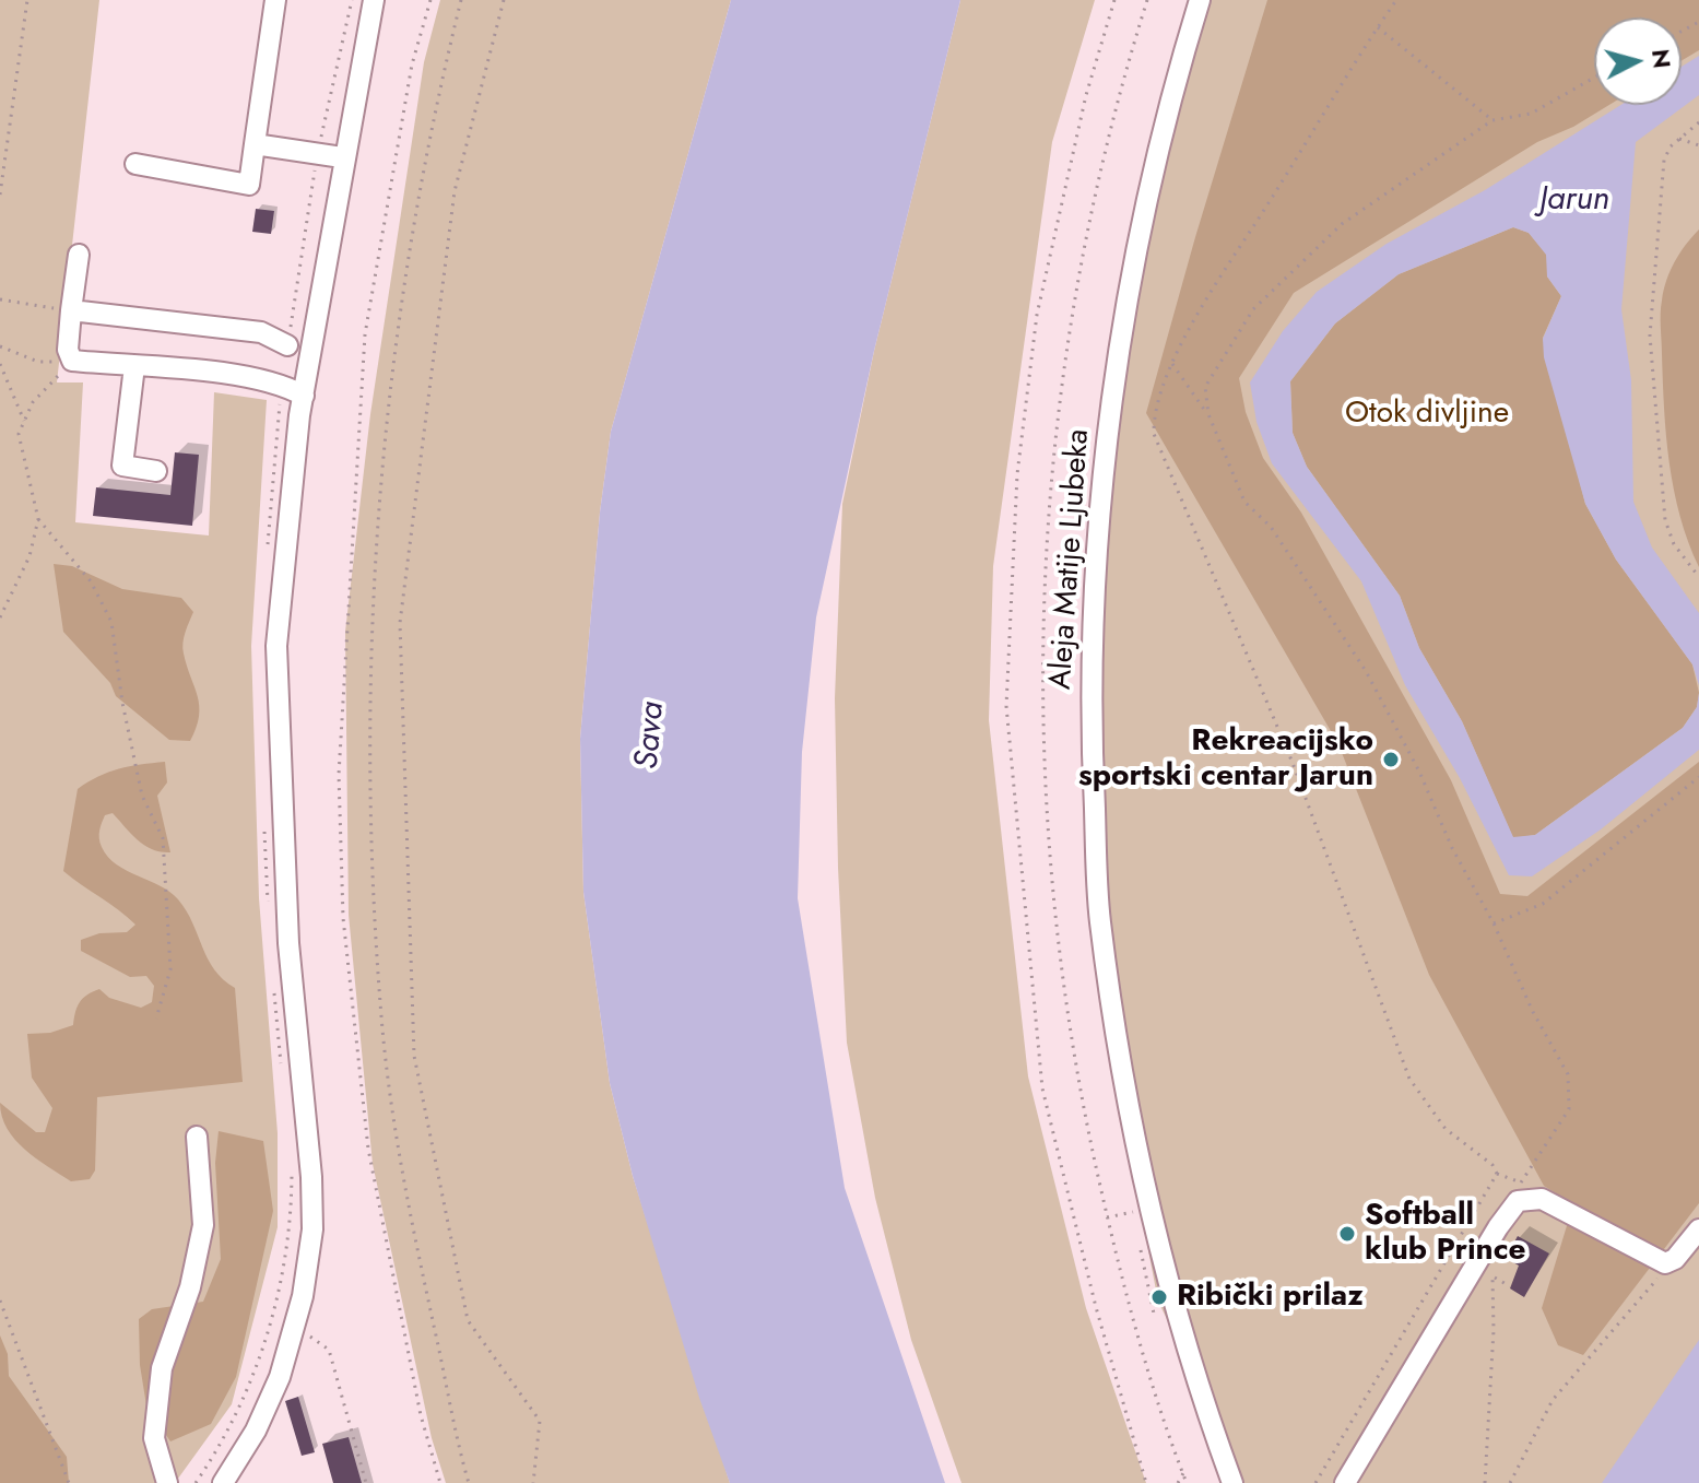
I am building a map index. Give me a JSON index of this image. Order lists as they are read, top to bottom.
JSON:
{
  "streets": {
    "street": ["Aleja Matije Ljubeka"]
  },
  "water": ["Jarun", "Sava"],
  "parks": ["Otok divljine"],
  "places": ["Rekreacijsko sportski centar Jarun", "Softball klub Prince", "Ribički prilaz"],
  "north": "right"
}
